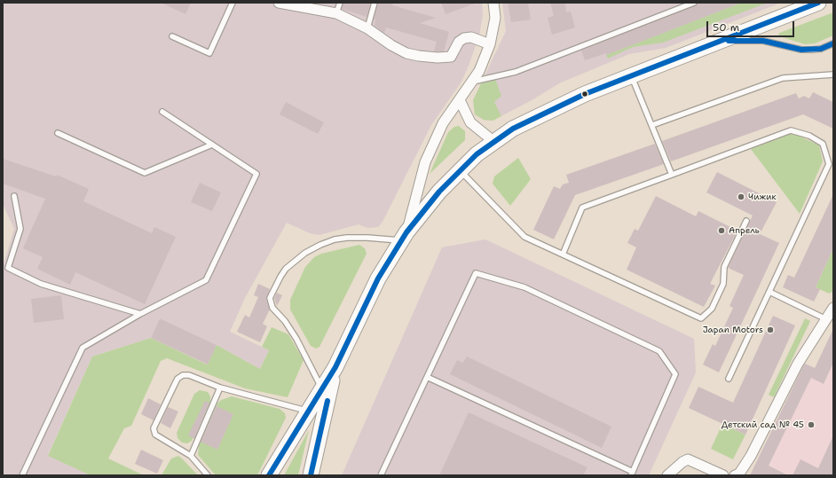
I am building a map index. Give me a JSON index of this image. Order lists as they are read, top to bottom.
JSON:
{
  "places": [
    "Чижик",
    "Апрель",
    "Japan Motors",
    "Детский сад № 45"
  ],
  "scale_bar": "50 m"
}
